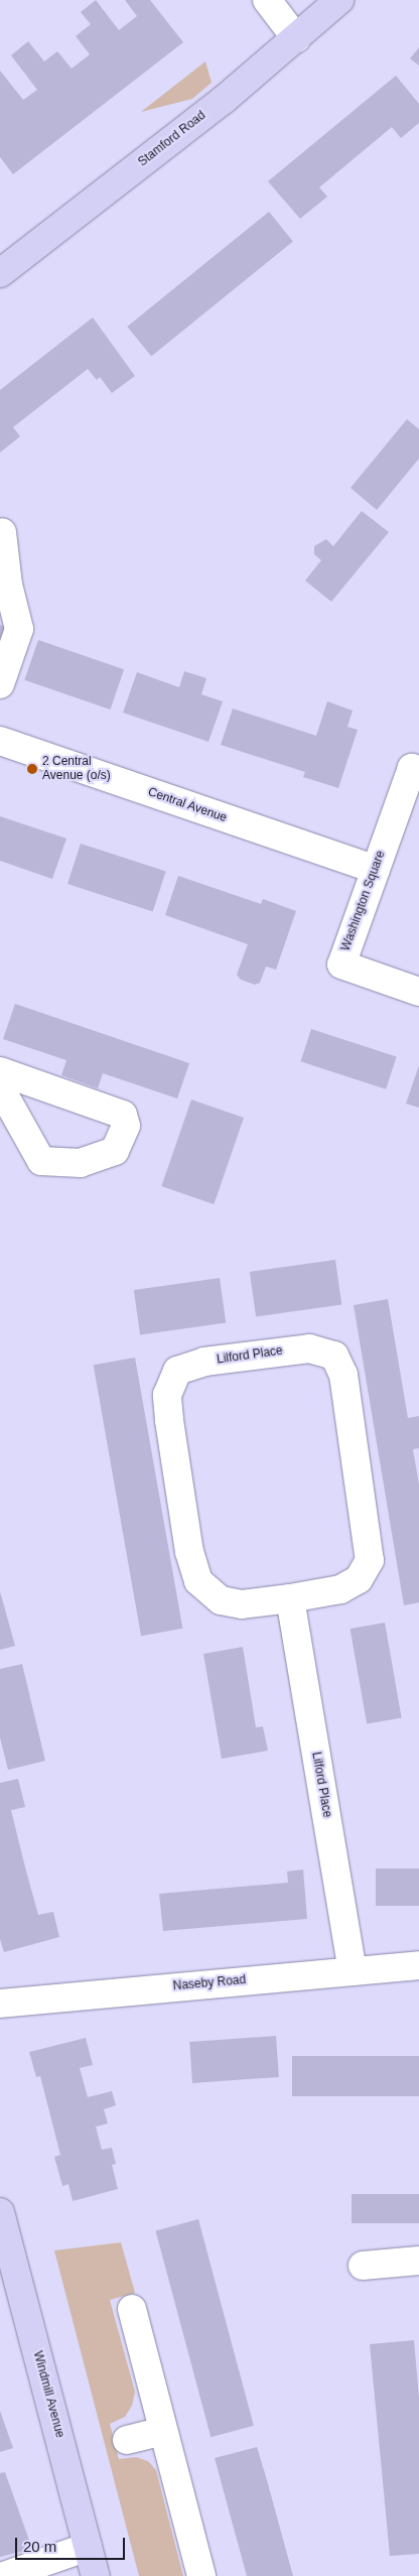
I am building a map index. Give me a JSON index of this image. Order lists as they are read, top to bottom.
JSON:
{
  "streets": {
    "main road": ["Stamford Road", "Windmill Avenue"],
    "street": [
      "Central Avenue",
      "Washington Square",
      "Lilford Place",
      "Naseby Road"
    ]
  },
  "crossings": [
    ["Central Avenue", "Washington Square"],
    ["Lilford Place", "Naseby Road"]
  ],
  "places": ["2 Central Avenue (o/s)"],
  "scale_bar": "20 m"
}
